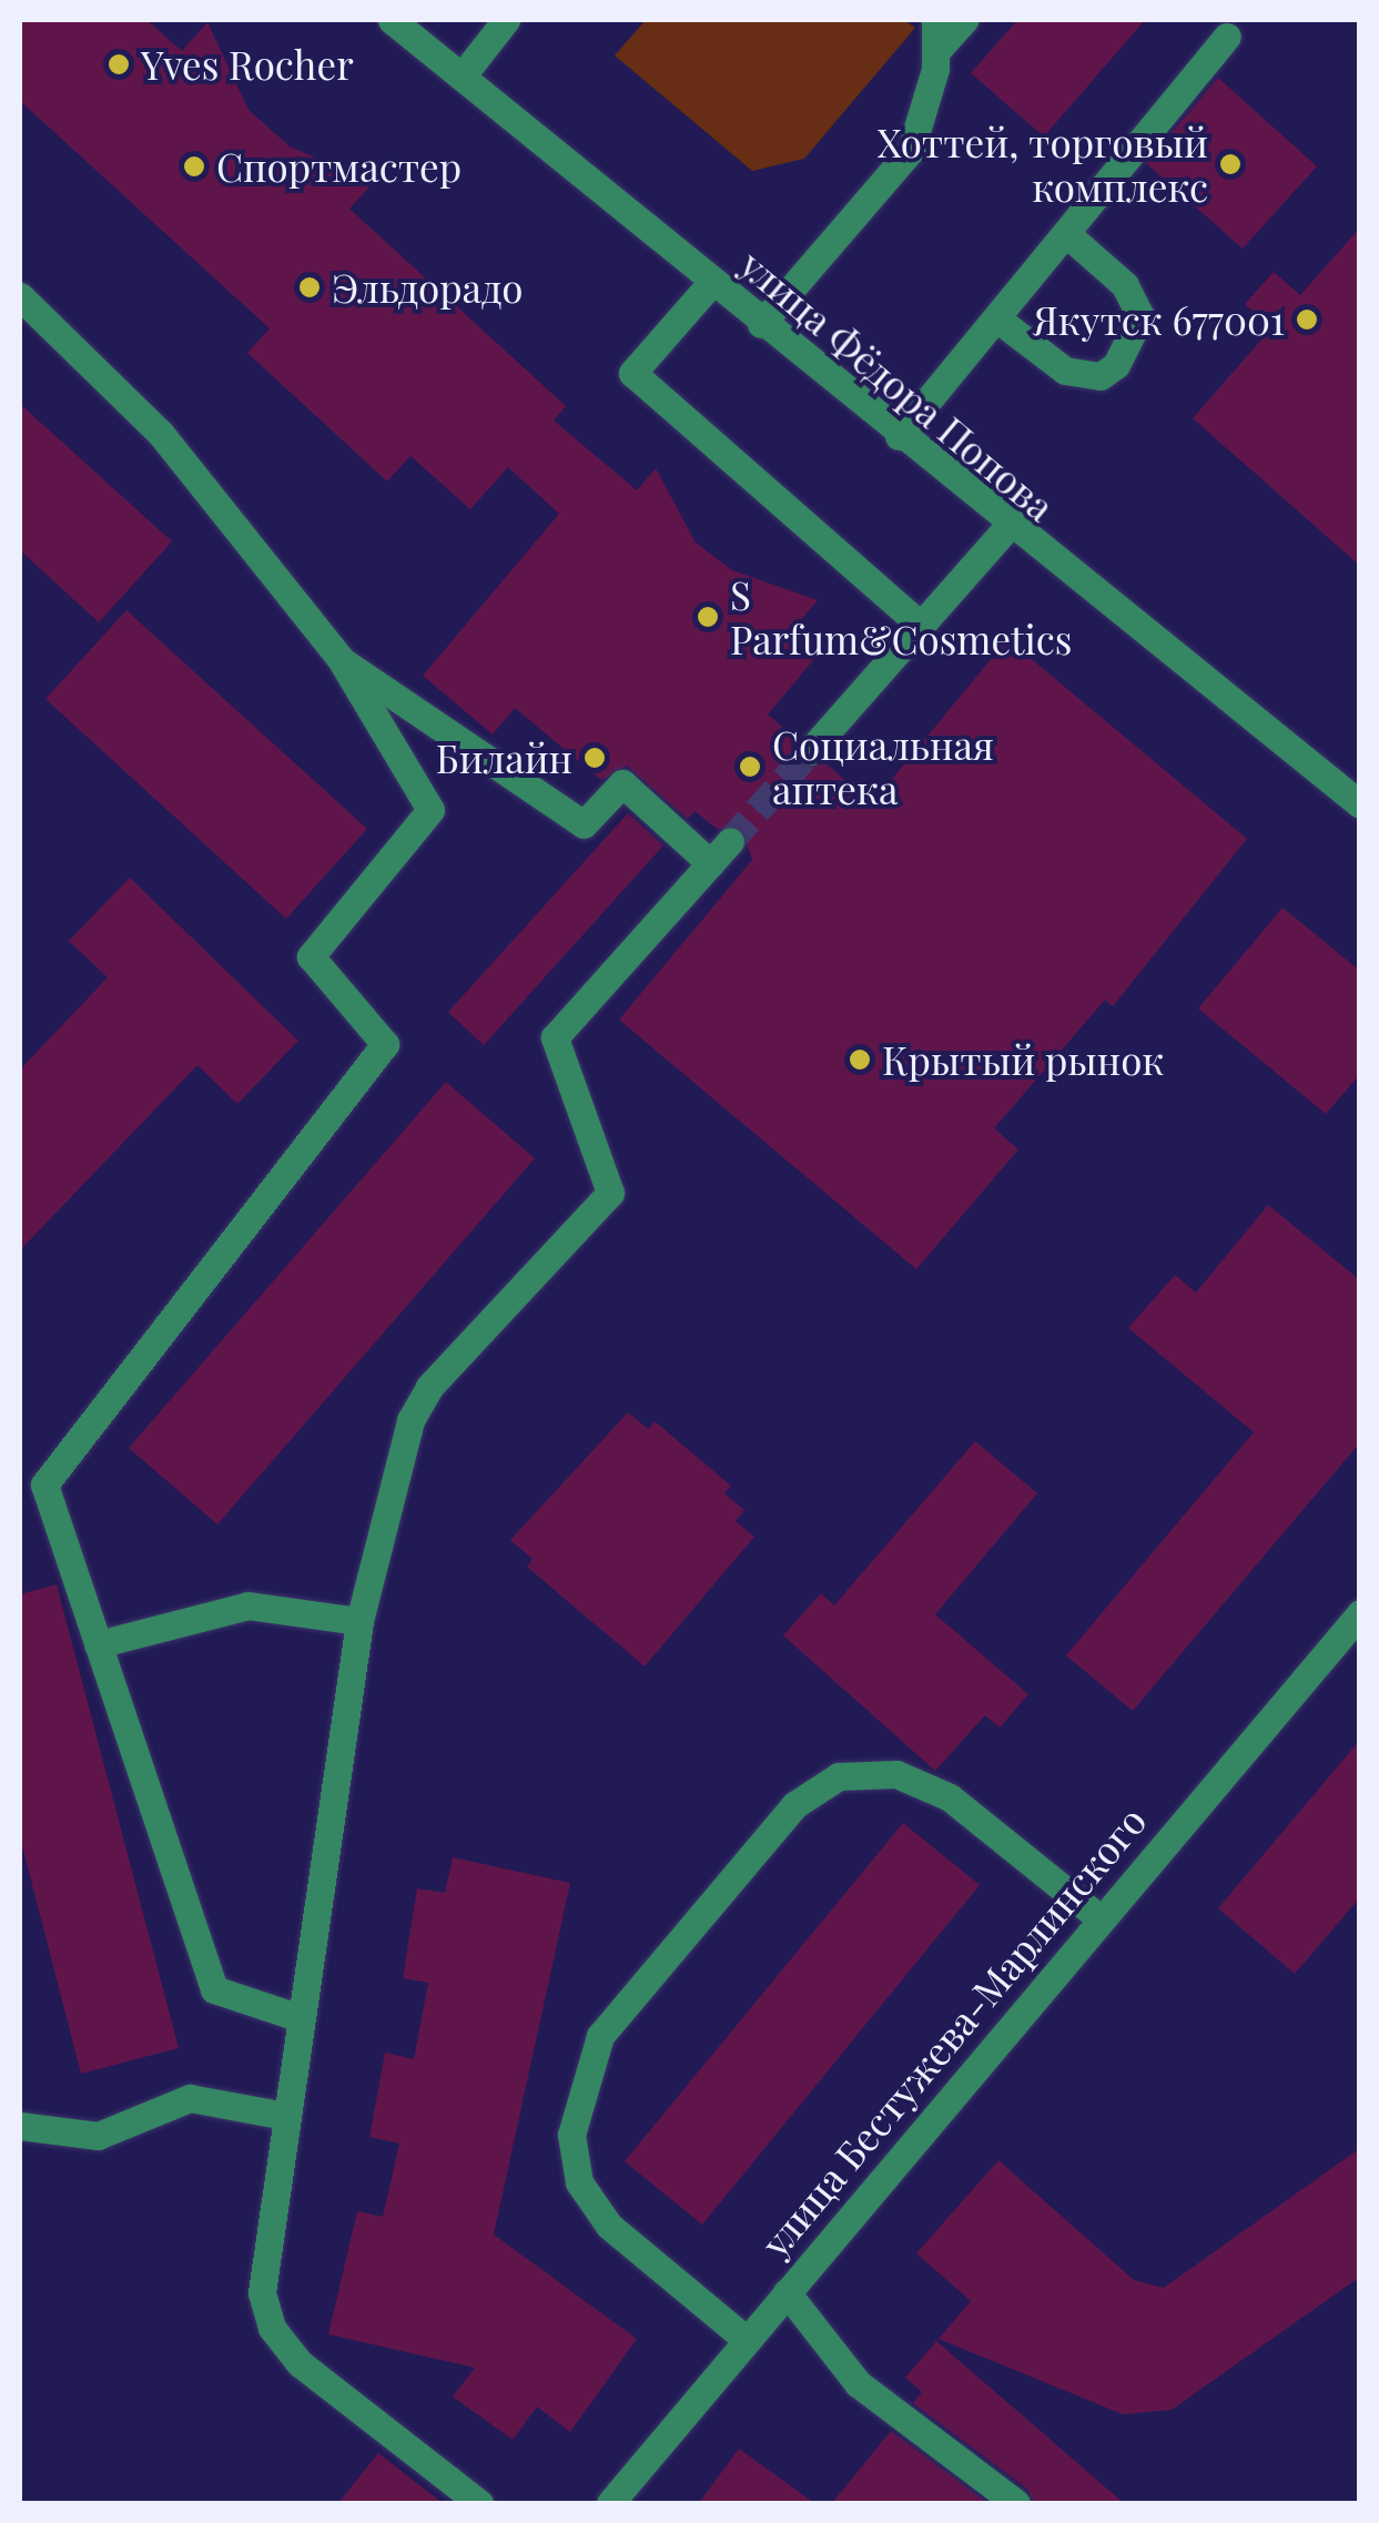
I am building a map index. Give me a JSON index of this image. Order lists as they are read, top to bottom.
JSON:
{
  "streets": {
    "street": ["улица Фёдора Попова", "улица Бестужева-Марлинского"]
  },
  "places": [
    "Yves Rocher",
    "Хоттей, торговый комплекс",
    "Спортмастер",
    "Эльдорадо",
    "Якутск 677001",
    "S Parfum&Cosmetics",
    "Билайн",
    "Социальная аптека",
    "Крытый рынок"
  ]
}
